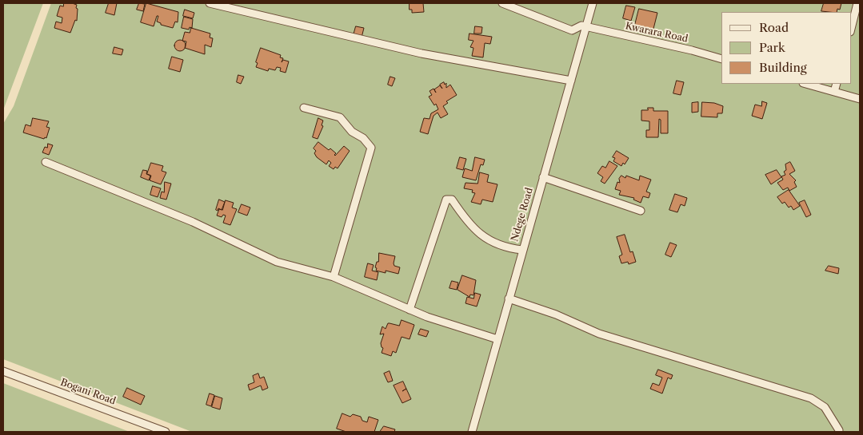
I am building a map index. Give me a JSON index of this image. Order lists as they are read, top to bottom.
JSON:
{
  "streets": {
    "street": ["Kwarara Road", "Ndege Road", "Bogani Road"]
  },
  "crossings": [
    ["Kwarara Road", "Ndege Road"]
  ],
  "legend": ["Road", "Park", "Building"]
}
